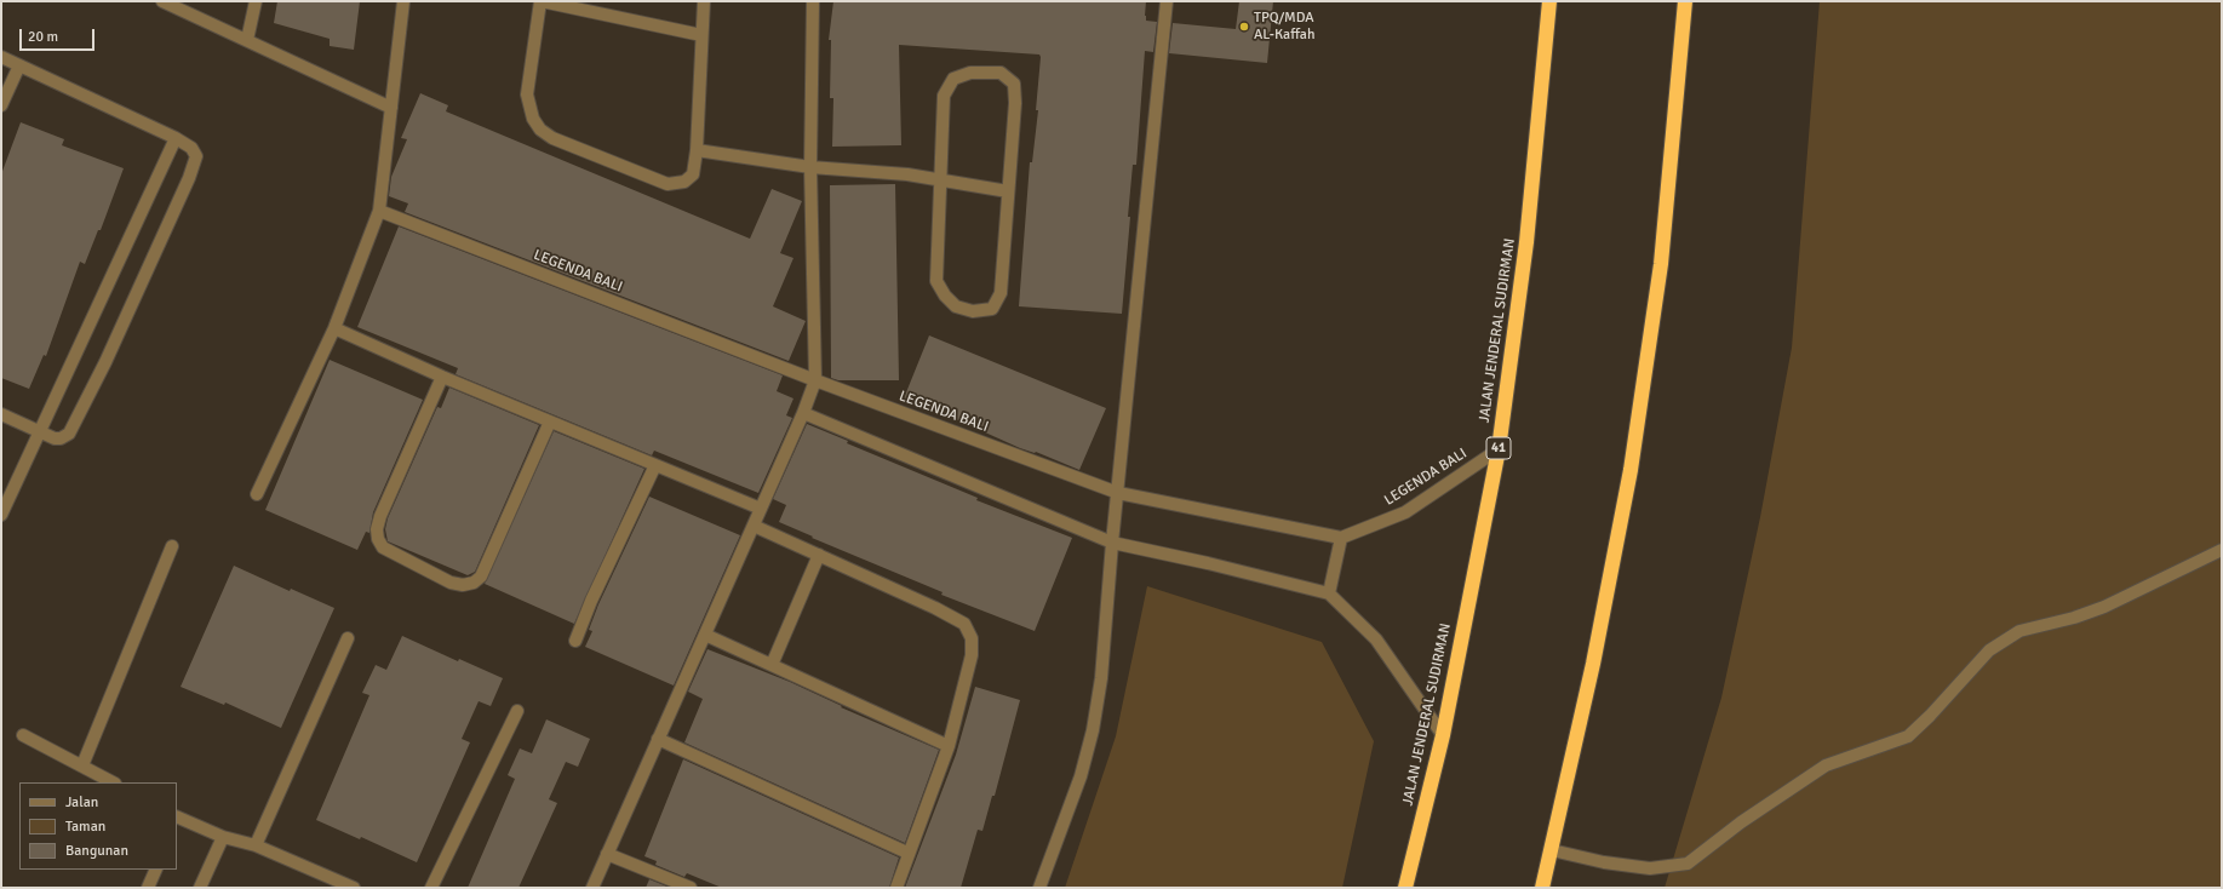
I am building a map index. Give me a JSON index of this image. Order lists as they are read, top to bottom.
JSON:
{
  "streets": {
    "highway": ["JALAN JENDERAL SUDIRMAN", "41"],
    "street": ["LEGENDA BALI"]
  },
  "crossings": [
    ["LEGENDA BALI", "JALAN JENDERAL SUDIRMAN"]
  ],
  "places": ["TPQ/MDA AL-Kaffah"],
  "legend": ["Jalan", "Taman", "Bangunan"],
  "scale_bar": "20 m"
}
